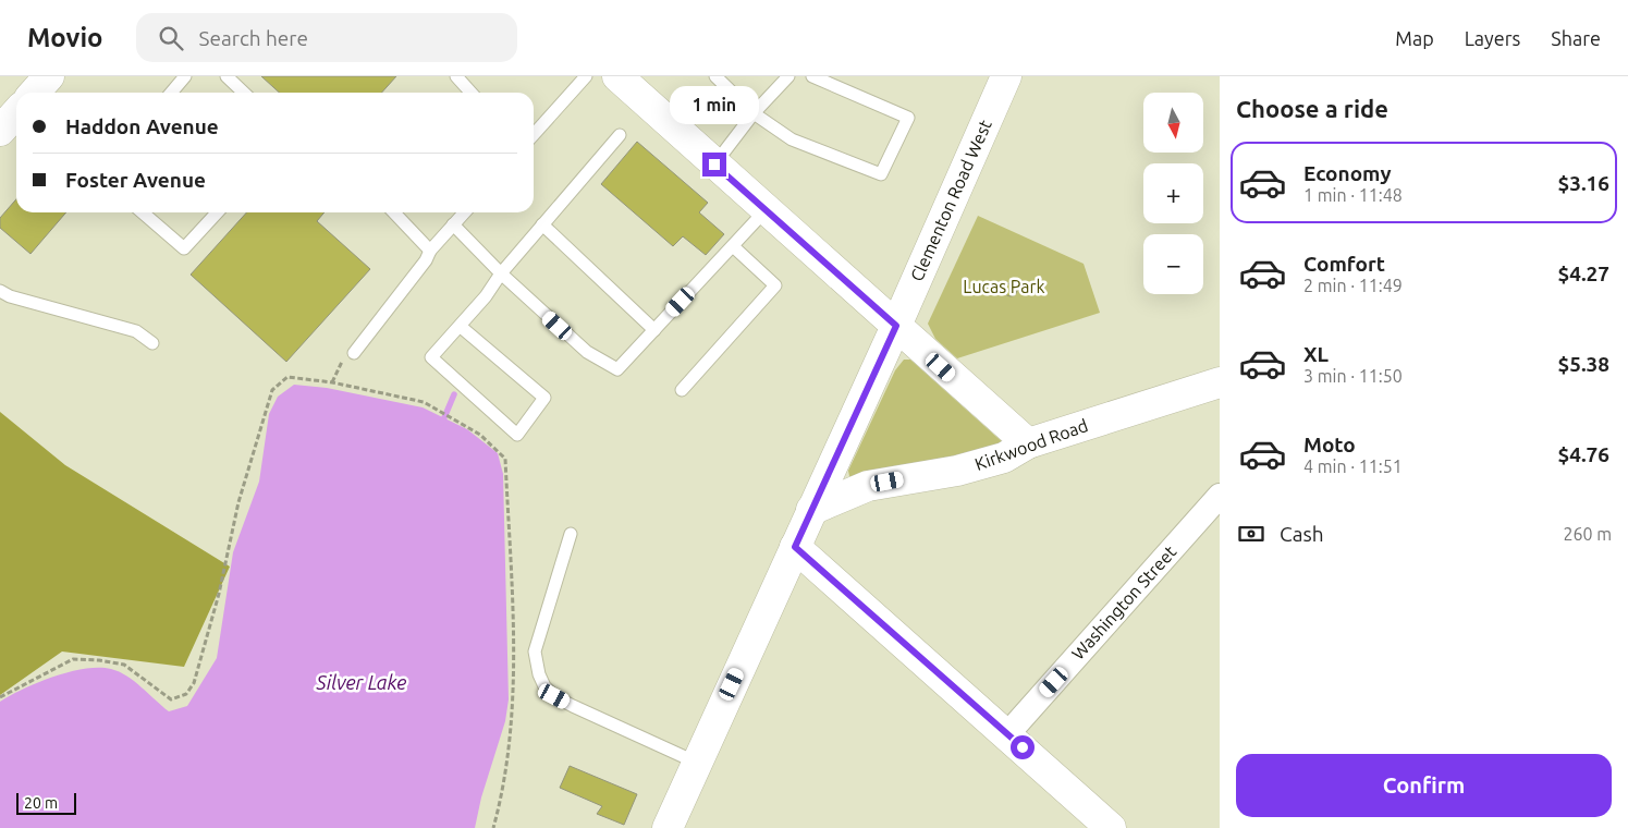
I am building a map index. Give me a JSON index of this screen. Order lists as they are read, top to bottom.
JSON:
{
  "streets": {
    "street": ["Clementon Road West", "Kirkwood Road", "Washington Street"]
  },
  "crossings": [
    ["Clementon Road West", "Kirkwood Road"]
  ],
  "water": ["Silver Lake"],
  "parks": ["Lucas Park"],
  "scale_bar": "20 m",
  "north": "bottom",
  "page": {
    "header": "Movio",
    "search": "Search here",
    "nav": ["Map", "Layers", "Share"],
    "heading": "Choose a ride",
    "bubble": "1 min",
    "map_buttons": ["+", "−"],
    "banner": ["Haddon Avenue", "Foster Avenue"],
    "list": [
      {
        "name": "Economy",
        "note": "1 min · 11:48",
        "value": "$3.16"
      },
      {
        "name": "Comfort",
        "note": "2 min · 11:49",
        "value": "$4.27"
      },
      {
        "name": "XL",
        "note": "3 min · 11:50",
        "value": "$5.38"
      },
      {
        "name": "Moto",
        "note": "4 min · 11:51",
        "value": "$4.76"
      }
    ],
    "pay": ["Cash", "260 m"],
    "buttons": "Confirm",
    "scale": "20 m"
  }
}
